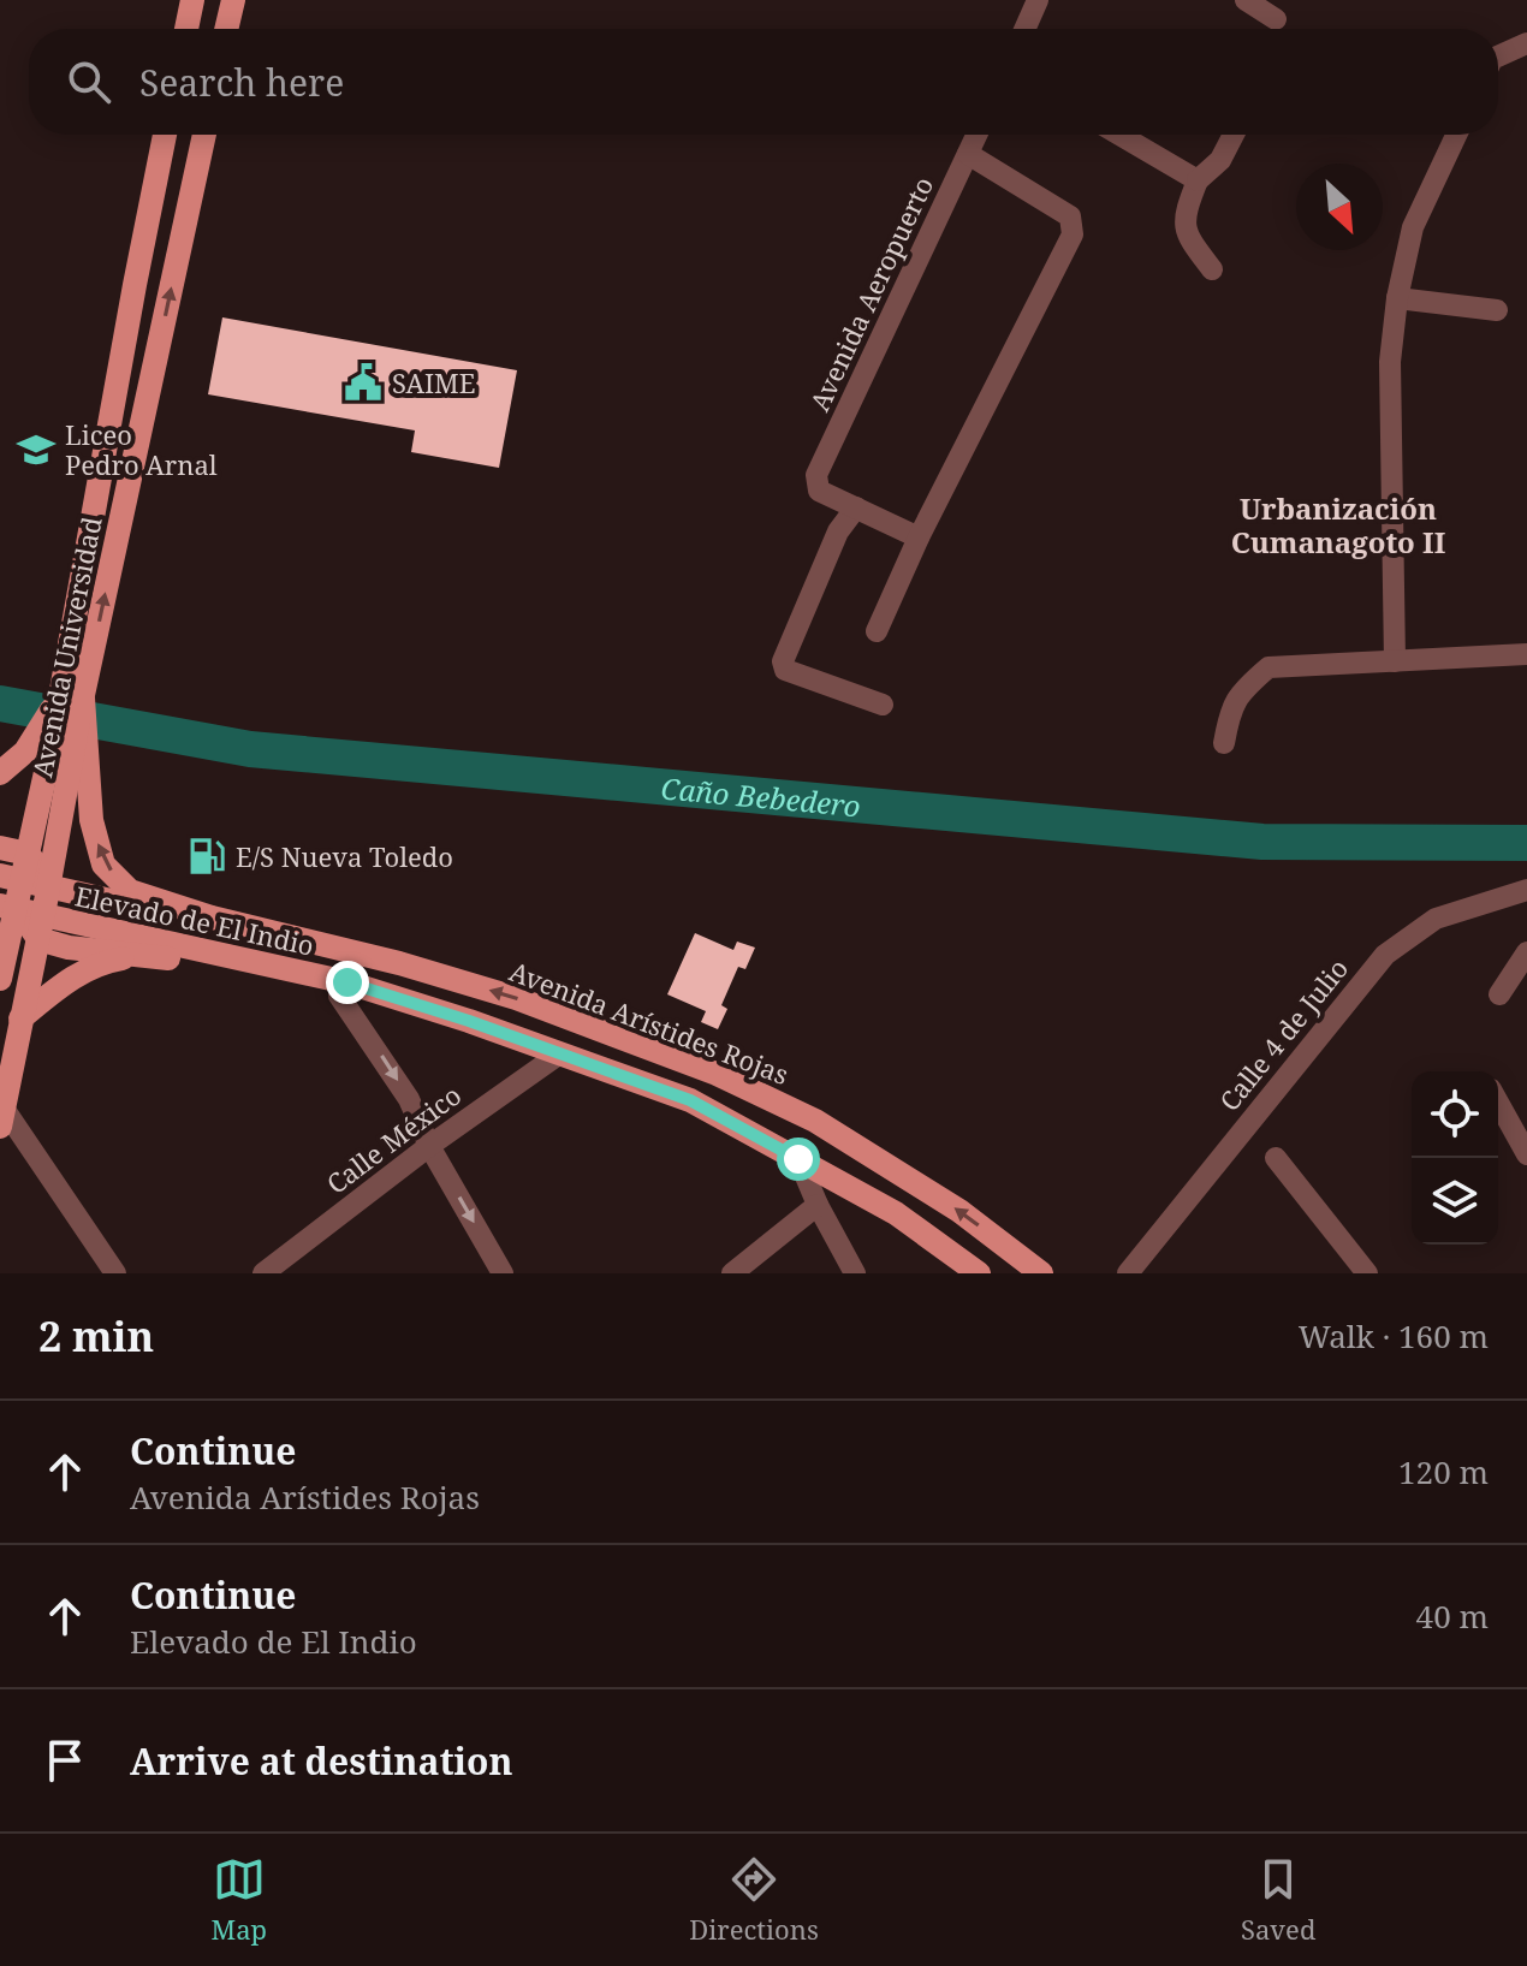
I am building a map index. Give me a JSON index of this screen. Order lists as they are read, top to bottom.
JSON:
{
  "streets": {
    "main road": ["Avenida Universidad", "Elevado de El Indio", "Avenida Arístides Rojas"],
    "street": ["Avenida Aeropuerto", "Calle 4 de Julio", "Calle México"]
  },
  "crossings": [
    ["Avenida Universidad", "Elevado de El Indio"],
    ["Elevado de El Indio", "Avenida Arístides Rojas"]
  ],
  "districts": ["Urbanización Cumanagoto II"],
  "water": ["Caño Bebedero"],
  "places": {
    "public building": ["SAIME"],
    "school or university": ["Liceo Pedro Arnal"],
    "fuel station": ["E/S Nueva Toledo"]
  },
  "north": "bottom right",
  "page": {
    "search": "Search here",
    "heading": ["2 min", "Walk · 160 m"],
    "list": [
      ["Continue", "Avenida Arístides Rojas", "120 m"],
      ["Continue", "Elevado de El Indio", "40 m"],
      "Arrive at destination"
    ],
    "nav": ["Map", "Directions", "Saved"]
  }
}
